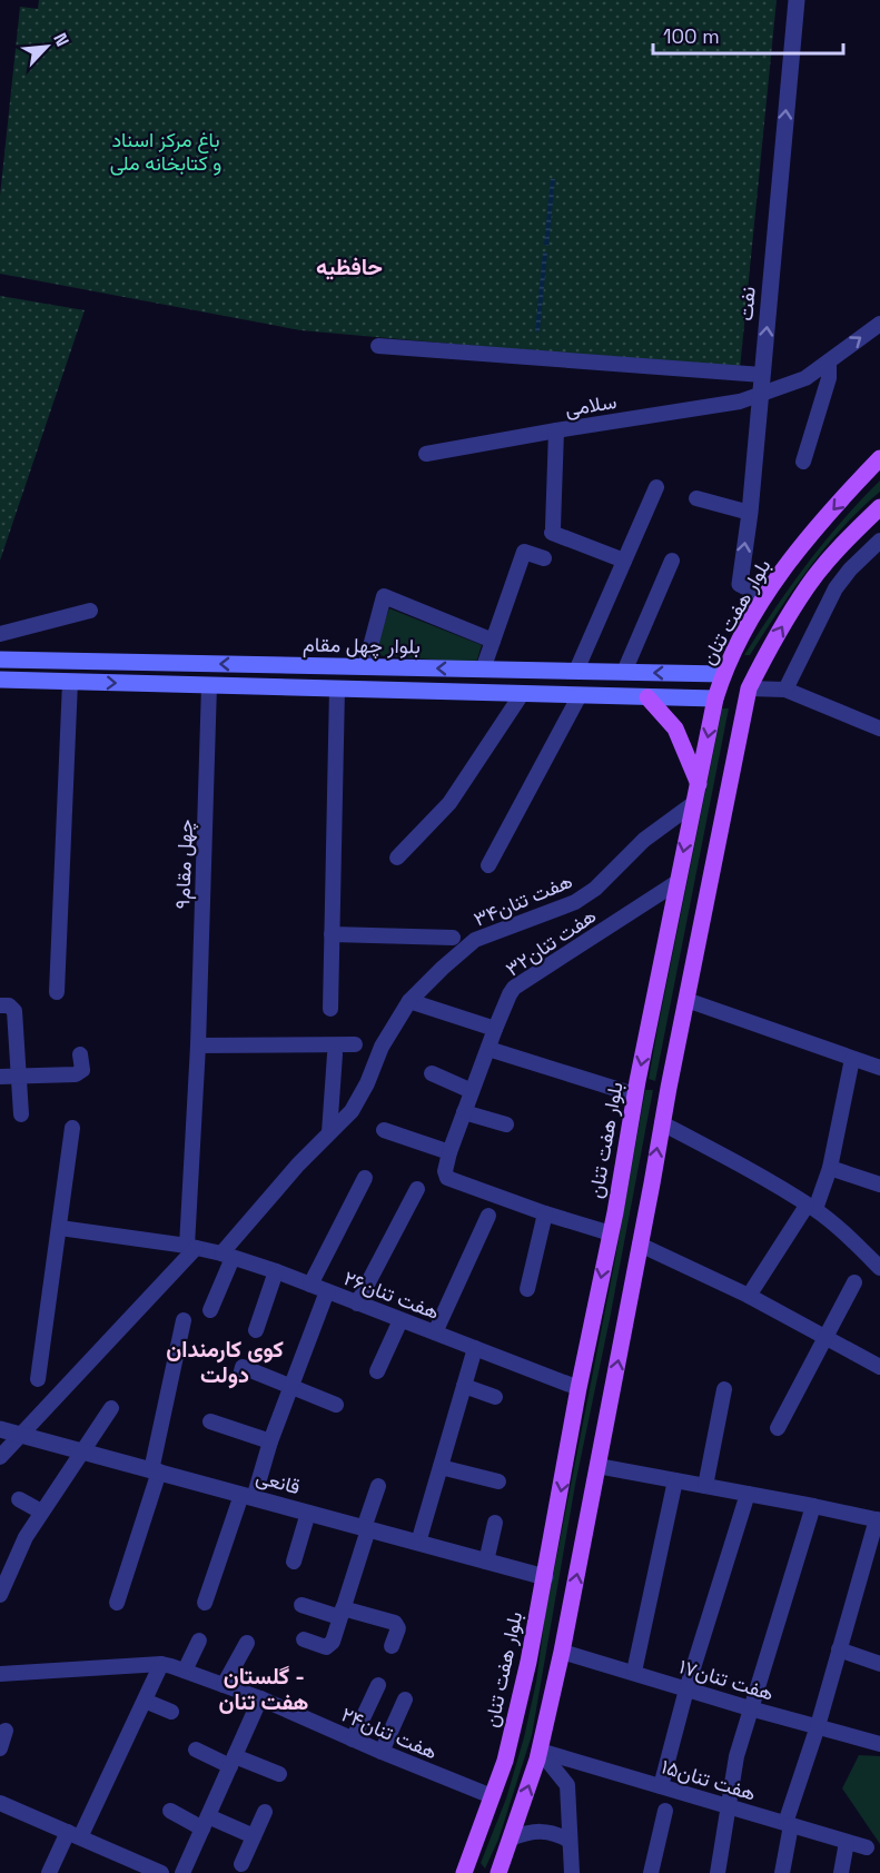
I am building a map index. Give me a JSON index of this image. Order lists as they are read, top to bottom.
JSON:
{
  "streets": {
    "main road": ["بلوار هفت تنان", "بلوار چهل مقام"],
    "street": [
      "نفت",
      "سلامی",
      "چهل مقام۹",
      "هفت تنان۳۴",
      "هفت تنان۳۲",
      "هفت تنان۲۶",
      "قانعی",
      "هفت تنان۱۷",
      "هفت تنان۲۴",
      "هفت تنان۱۵"
    ]
  },
  "crossings": [
    ["نفت", "سلامی"],
    ["نفت", "بلوار هفت تنان"],
    ["بلوار هفت تنان", "بلوار چهل مقام"],
    ["بلوار هفت تنان", "هفت تنان۳۴"],
    ["بلوار هفت تنان", "هفت تنان۳۲"],
    ["بلوار هفت تنان", "هفت تنان۲۶"],
    ["بلوار هفت تنان", "قانعی"],
    ["بلوار هفت تنان", "هفت تنان۲۴"],
    ["چهل مقام۹", "هفت تنان۲۶"],
    ["هفت تنان۳۴", "هفت تنان۲۶"]
  ],
  "districts": ["حافظیه", "کوی کارمندان دولت", "گلستان - هفت تنان"],
  "parks": ["باغ مرکز اسناد و کتابخانه ملی"],
  "scale_bar": "100 m",
  "north": "top right"
}
